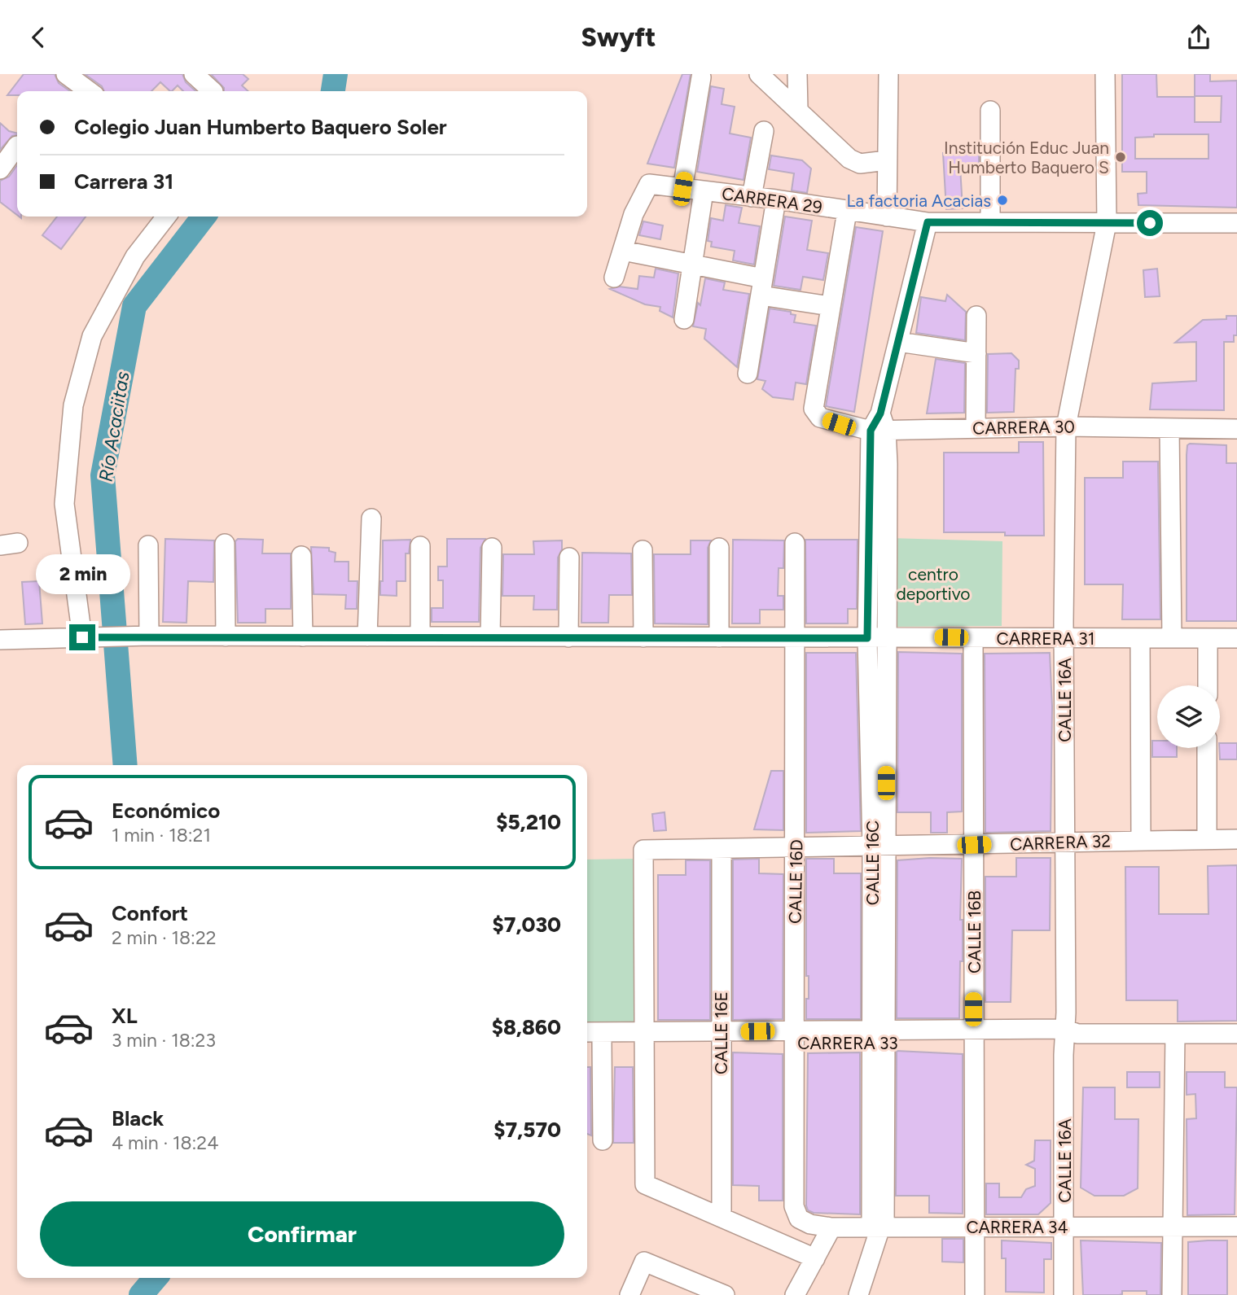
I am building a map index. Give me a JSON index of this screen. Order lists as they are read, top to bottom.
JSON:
{
  "streets": {
    "street": [
      "CARRERA 29",
      "CARRERA 30",
      "CARRERA 31",
      "CALLE 16A",
      "CARRERA 32",
      "CALLE 16C",
      "CALLE 16D",
      "CALLE 16B",
      "CALLE 16E",
      "CARRERA 33",
      "CARRERA 34"
    ]
  },
  "crossings": [
    ["CARRERA 29", "CALLE 16A"],
    ["CARRERA 30", "CALLE 16A"],
    ["CARRERA 30", "CALLE 16C"],
    ["CARRERA 31", "CALLE 16A"],
    ["CARRERA 31", "CALLE 16C"],
    ["CARRERA 31", "CALLE 16D"],
    ["CARRERA 31", "CALLE 16B"],
    ["CALLE 16A", "CARRERA 32"],
    ["CALLE 16A", "CARRERA 33"],
    ["CALLE 16A", "CARRERA 34"],
    ["CARRERA 32", "CALLE 16C"],
    ["CARRERA 32", "CALLE 16D"],
    ["CARRERA 32", "CALLE 16B"],
    ["CARRERA 32", "CALLE 16E"],
    ["CARRERA 32", "CARRERA 33"],
    ["CALLE 16C", "CARRERA 33"],
    ["CALLE 16C", "CARRERA 34"],
    ["CALLE 16D", "CARRERA 33"],
    ["CALLE 16D", "CARRERA 34"],
    ["CALLE 16B", "CARRERA 33"],
    ["CALLE 16B", "CARRERA 34"],
    ["CALLE 16E", "CARRERA 33"]
  ],
  "water": ["Río Acaciitas"],
  "parks": ["centro deportivo"],
  "places": ["Institución Educ Juan Humberto Baquero S", "La factoria Acacias"],
  "page": {
    "header": "Swyft",
    "banner": ["Colegio Juan Humberto Baquero Soler", "Carrera 31"],
    "bubble": "2 min",
    "list": [
      {
        "name": "Económico",
        "note": "1 min · 18:21",
        "value": "$5,210"
      },
      {
        "name": "Confort",
        "note": "2 min · 18:22",
        "value": "$7,030"
      },
      {
        "name": "XL",
        "note": "3 min · 18:23",
        "value": "$8,860"
      },
      {
        "name": "Black",
        "note": "4 min · 18:24",
        "value": "$7,570"
      }
    ],
    "buttons": "Confirmar"
  }
}
